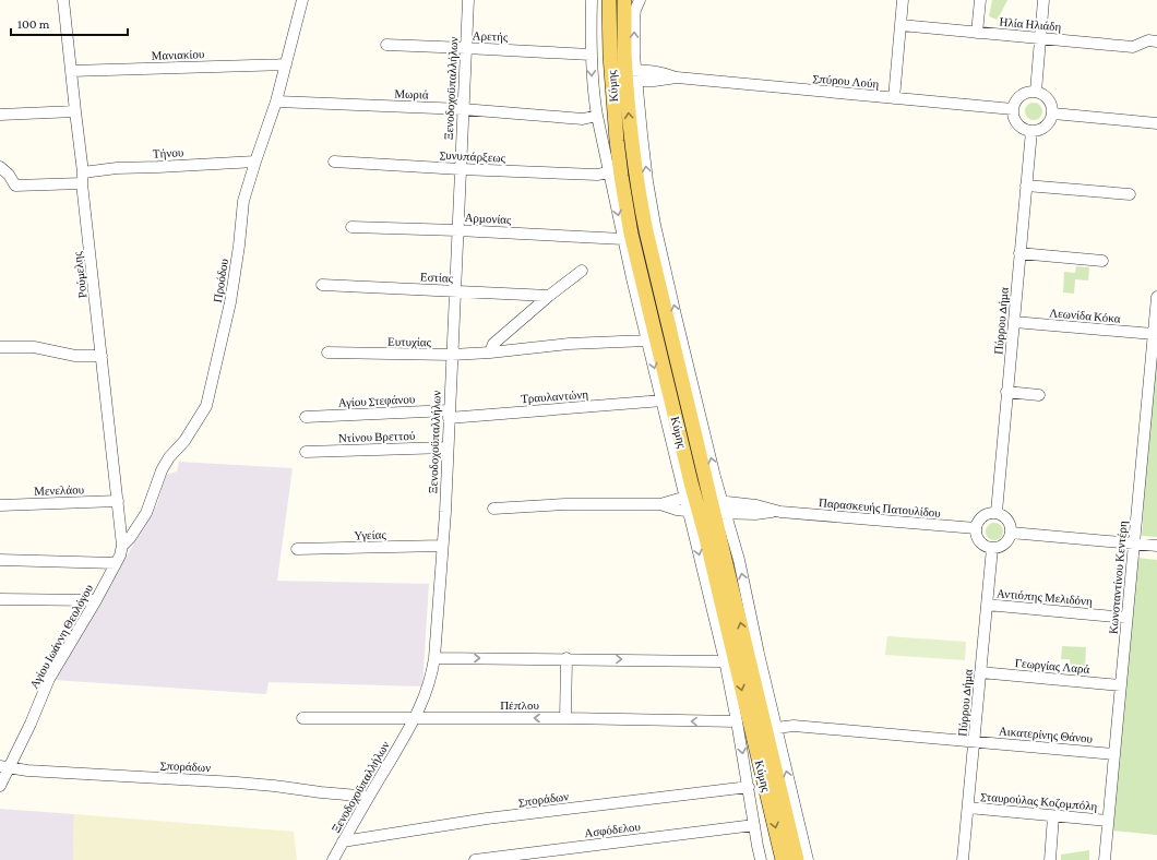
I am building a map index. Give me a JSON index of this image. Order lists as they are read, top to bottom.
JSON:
{
  "streets": {
    "main road": ["Κύμης"],
    "street": [
      "Ηλία Ηλιάδη",
      "Αρετής",
      "Μανιακίου",
      "Σπύρου Λούη",
      "Ξενοδοχοϋπαλλήλων",
      "Μωριά",
      "Τήνου",
      "Συνυπάρξεως",
      "Αρμονίας",
      "Ρούμελης",
      "Εστίας",
      "Προόδου",
      "Λεωνίδα Κόκα",
      "Πύρρου Δήμα",
      "Ευτυχίας",
      "Τραυλαντώνη",
      "Αγίου Στεφάνου",
      "Ντίνου Βρεττού",
      "Μενελάου",
      "Παρασκευής Πατουλίδου",
      "Υγείας",
      "Κωνσταντίνου Κεντέρη",
      "Αντιόπης Μελιδόνη",
      "Αγίου Ιωάννη Θεολόγου",
      "Γεωργίας Λαρά",
      "Πέπλου",
      "Αικατερίνης Θάνου",
      "Σποράδων",
      "Σταυρούλας Κοζομπόλη",
      "Ασφόδελου"
    ]
  },
  "crossings": [
    ["Αρετής", "Ξενοδοχοϋπαλλήλων"],
    ["Μανιακίου", "Ρούμελης"],
    ["Μανιακίου", "Προόδου"],
    ["Σπύρου Λούη", "Κύμης"],
    ["Σπύρου Λούη", "Πύρρου Δήμα"],
    ["Κύμης", "Παρασκευής Πατουλίδου"],
    ["Ξενοδοχοϋπαλλήλων", "Μωριά"],
    ["Ξενοδοχοϋπαλλήλων", "Συνυπάρξεως"],
    ["Ξενοδοχοϋπαλλήλων", "Αρμονίας"],
    ["Ξενοδοχοϋπαλλήλων", "Εστίας"],
    ["Ξενοδοχοϋπαλλήλων", "Ευτυχίας"],
    ["Ξενοδοχοϋπαλλήλων", "Τραυλαντώνη"],
    ["Ξενοδοχοϋπαλλήλων", "Αγίου Στεφάνου"],
    ["Ξενοδοχοϋπαλλήλων", "Ντίνου Βρεττού"],
    ["Ξενοδοχοϋπαλλήλων", "Υγείας"],
    ["Ξενοδοχοϋπαλλήλων", "Πέπλου"],
    ["Ξενοδοχοϋπαλλήλων", "Σποράδων"],
    ["Μωριά", "Προόδου"],
    ["Τήνου", "Ρούμελης"],
    ["Τήνου", "Προόδου"],
    ["Ρούμελης", "Προόδου"],
    ["Ρούμελης", "Μενελάου"],
    ["Ρούμελης", "Αγίου Ιωάννη Θεολόγου"],
    ["Προόδου", "Αγίου Ιωάννη Θεολόγου"],
    ["Λεωνίδα Κόκα", "Πύρρου Δήμα"],
    ["Λεωνίδα Κόκα", "Κωνσταντίνου Κεντέρη"],
    ["Πύρρου Δήμα", "Παρασκευής Πατουλίδου"],
    ["Πύρρου Δήμα", "Αντιόπης Μελιδόνη"],
    ["Πύρρου Δήμα", "Γεωργίας Λαρά"],
    ["Πύρρου Δήμα", "Αικατερίνης Θάνου"],
    ["Πύρρου Δήμα", "Σταυρούλας Κοζομπόλη"],
    ["Τραυλαντώνη", "Αγίου Στεφάνου"],
    ["Κωνσταντίνου Κεντέρη", "Αντιόπης Μελιδόνη"],
    ["Κωνσταντίνου Κεντέρη", "Γεωργίας Λαρά"],
    ["Κωνσταντίνου Κεντέρη", "Αικατερίνης Θάνου"],
    ["Κωνσταντίνου Κεντέρη", "Σταυρούλας Κοζομπόλη"],
    ["Αγίου Ιωάννη Θεολόγου", "Σποράδων"]
  ],
  "scale_bar": "100 m"
}
